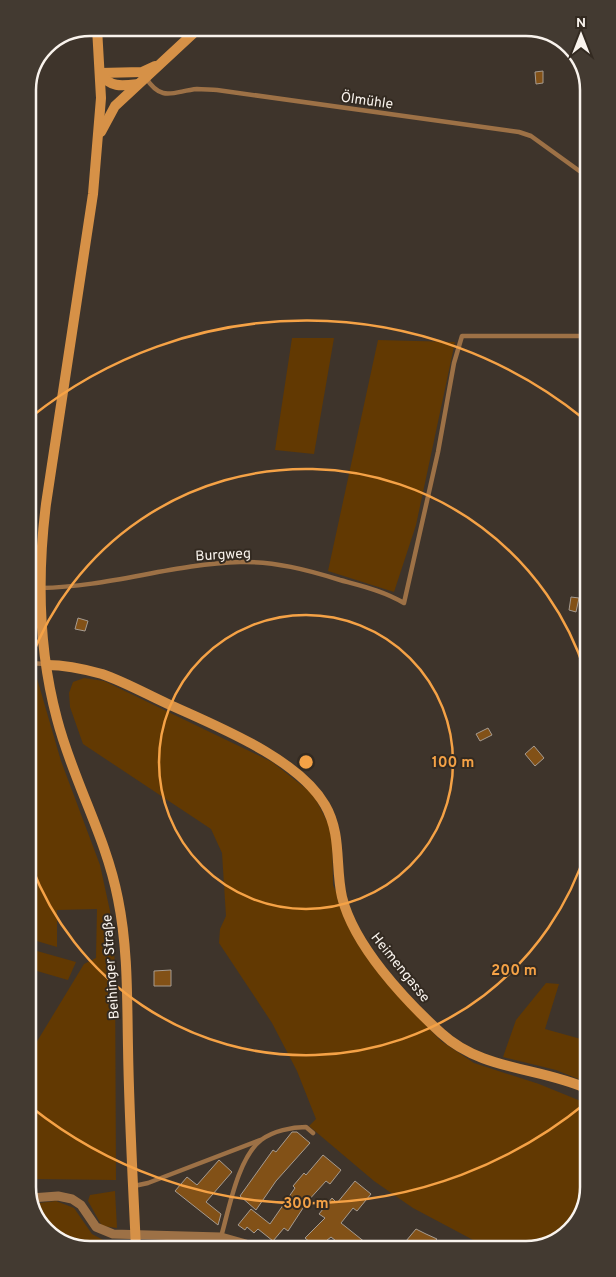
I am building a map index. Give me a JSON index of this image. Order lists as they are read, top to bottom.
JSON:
{
  "streets": {
    "main road": ["Beihinger Straße", "Heimengasse"],
    "lane": ["Ölmühle", "Burgweg"]
  },
  "crossings": [
    ["Burgweg", "Beihinger Straße"],
    ["Beihinger Straße", "Heimengasse"]
  ],
  "north": "top",
  "rings": ["100 m", "200 m", "300 m"]
}
